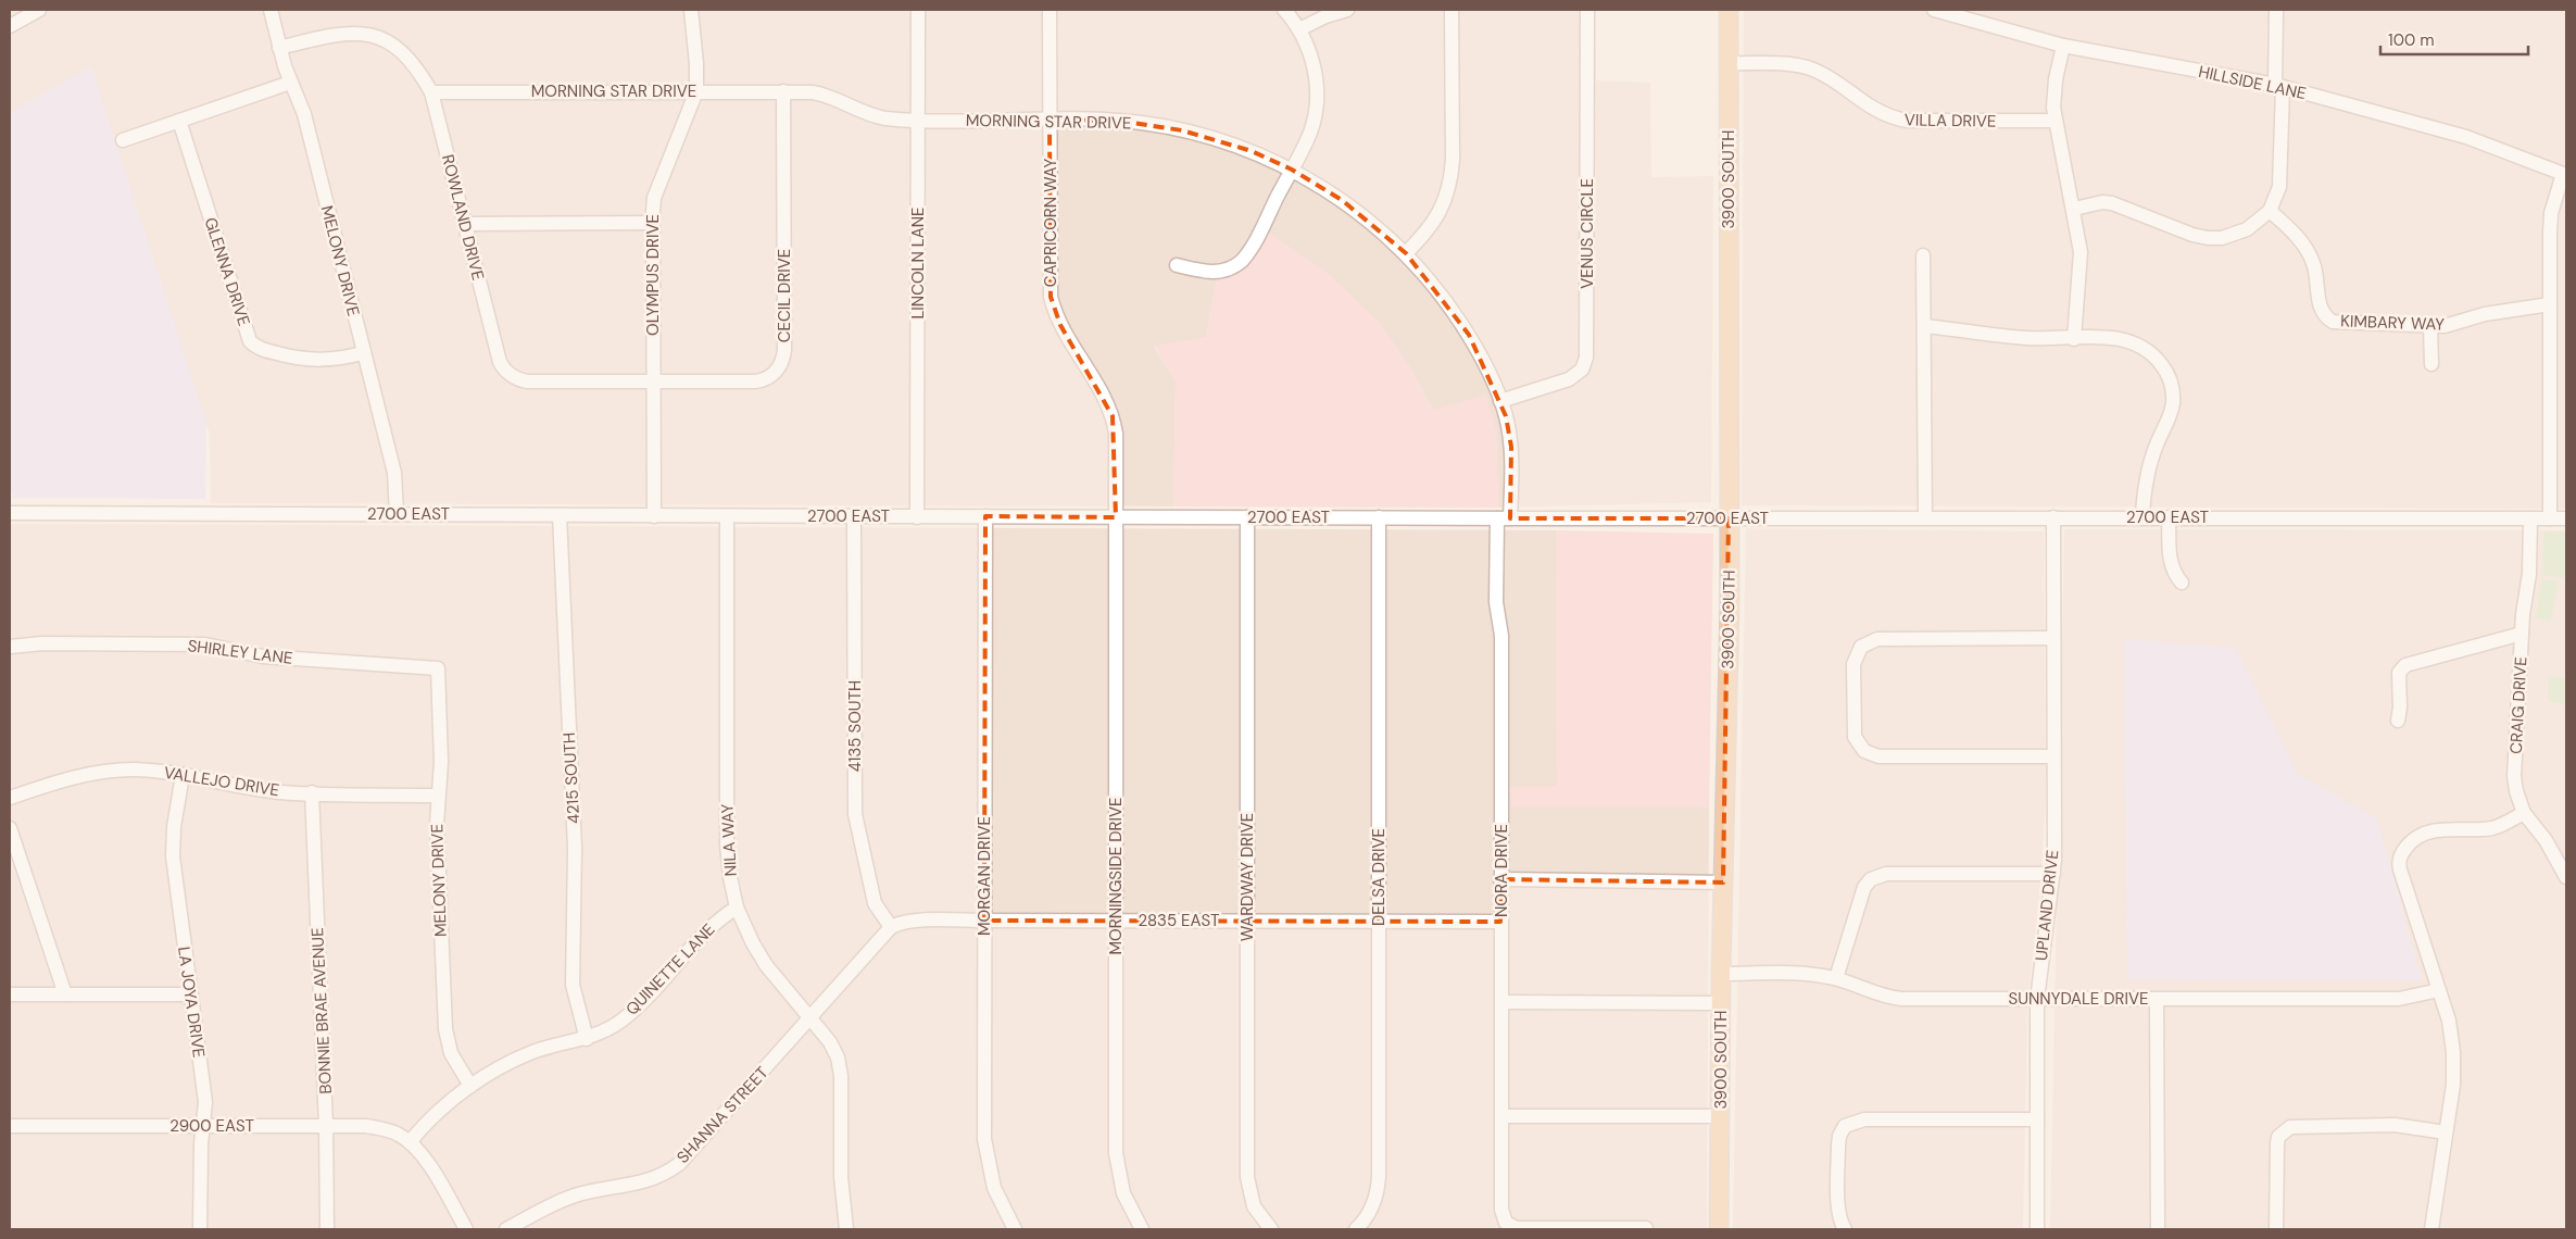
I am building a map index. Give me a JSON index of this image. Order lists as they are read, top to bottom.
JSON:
{
  "streets": {
    "main road": ["3900 SOUTH"],
    "street": [
      "HILLSIDE LANE",
      "MORNING STAR DRIVE",
      "VILLA DRIVE",
      "ROWLAND DRIVE",
      "CAPRICORN WAY",
      "VENUS CIRCLE",
      "MELONY DRIVE",
      "LINCOLN LANE",
      "GLENNA DRIVE",
      "OLYMPUS DRIVE",
      "CECIL DRIVE",
      "KIMBARY WAY",
      "2700 EAST",
      "SHIRLEY LANE",
      "CRAIG DRIVE",
      "4135 SOUTH",
      "4215 SOUTH",
      "VALLEJO DRIVE",
      "NILA WAY",
      "NORA DRIVE",
      "MORGAN DRIVE",
      "MORNINGSIDE DRIVE",
      "WARDWAY DRIVE",
      "DELSA DRIVE",
      "UPLAND DRIVE",
      "2835 EAST",
      "QUINETTE LANE",
      "SUNNYDALE DRIVE",
      "LA JOYA DRIVE",
      "BONNIE BRAE AVENUE",
      "SHANNA STREET",
      "2900 EAST"
    ]
  },
  "crossings": [
    ["MORNING STAR DRIVE", "ROWLAND DRIVE"],
    ["MORNING STAR DRIVE", "CAPRICORN WAY"],
    ["MORNING STAR DRIVE", "VENUS CIRCLE"],
    ["MORNING STAR DRIVE", "LINCOLN LANE"],
    ["MORNING STAR DRIVE", "OLYMPUS DRIVE"],
    ["MORNING STAR DRIVE", "CECIL DRIVE"],
    ["MORNING STAR DRIVE", "2700 EAST"],
    ["MORNING STAR DRIVE", "NORA DRIVE"],
    ["VILLA DRIVE", "3900 SOUTH"],
    ["3900 SOUTH", "2700 EAST"],
    ["3900 SOUTH", "SUNNYDALE DRIVE"],
    ["ROWLAND DRIVE", "MELONY DRIVE"],
    ["ROWLAND DRIVE", "OLYMPUS DRIVE"],
    ["ROWLAND DRIVE", "CECIL DRIVE"],
    ["CAPRICORN WAY", "2700 EAST"],
    ["CAPRICORN WAY", "MORNINGSIDE DRIVE"],
    ["MELONY DRIVE", "GLENNA DRIVE"],
    ["MELONY DRIVE", "2700 EAST"],
    ["MELONY DRIVE", "SHIRLEY LANE"],
    ["MELONY DRIVE", "VALLEJO DRIVE"],
    ["MELONY DRIVE", "QUINETTE LANE"],
    ["LINCOLN LANE", "2700 EAST"],
    ["OLYMPUS DRIVE", "CECIL DRIVE"],
    ["OLYMPUS DRIVE", "2700 EAST"],
    ["2700 EAST", "CRAIG DRIVE"],
    ["2700 EAST", "4135 SOUTH"],
    ["2700 EAST", "4215 SOUTH"],
    ["2700 EAST", "NILA WAY"],
    ["2700 EAST", "NORA DRIVE"],
    ["2700 EAST", "MORGAN DRIVE"],
    ["2700 EAST", "MORNINGSIDE DRIVE"],
    ["2700 EAST", "WARDWAY DRIVE"],
    ["2700 EAST", "DELSA DRIVE"],
    ["2700 EAST", "UPLAND DRIVE"],
    ["4135 SOUTH", "2835 EAST"],
    ["4135 SOUTH", "SHANNA STREET"],
    ["4215 SOUTH", "QUINETTE LANE"],
    ["VALLEJO DRIVE", "LA JOYA DRIVE"],
    ["VALLEJO DRIVE", "BONNIE BRAE AVENUE"],
    ["NILA WAY", "QUINETTE LANE"],
    ["NILA WAY", "SHANNA STREET"],
    ["NORA DRIVE", "2835 EAST"],
    ["MORGAN DRIVE", "2835 EAST"],
    ["MORNINGSIDE DRIVE", "2835 EAST"],
    ["WARDWAY DRIVE", "2835 EAST"],
    ["DELSA DRIVE", "2835 EAST"],
    ["UPLAND DRIVE", "SUNNYDALE DRIVE"],
    ["2835 EAST", "SHANNA STREET"],
    ["QUINETTE LANE", "2900 EAST"],
    ["LA JOYA DRIVE", "2900 EAST"],
    ["BONNIE BRAE AVENUE", "2900 EAST"]
  ],
  "scale_bar": "100 m"
}
